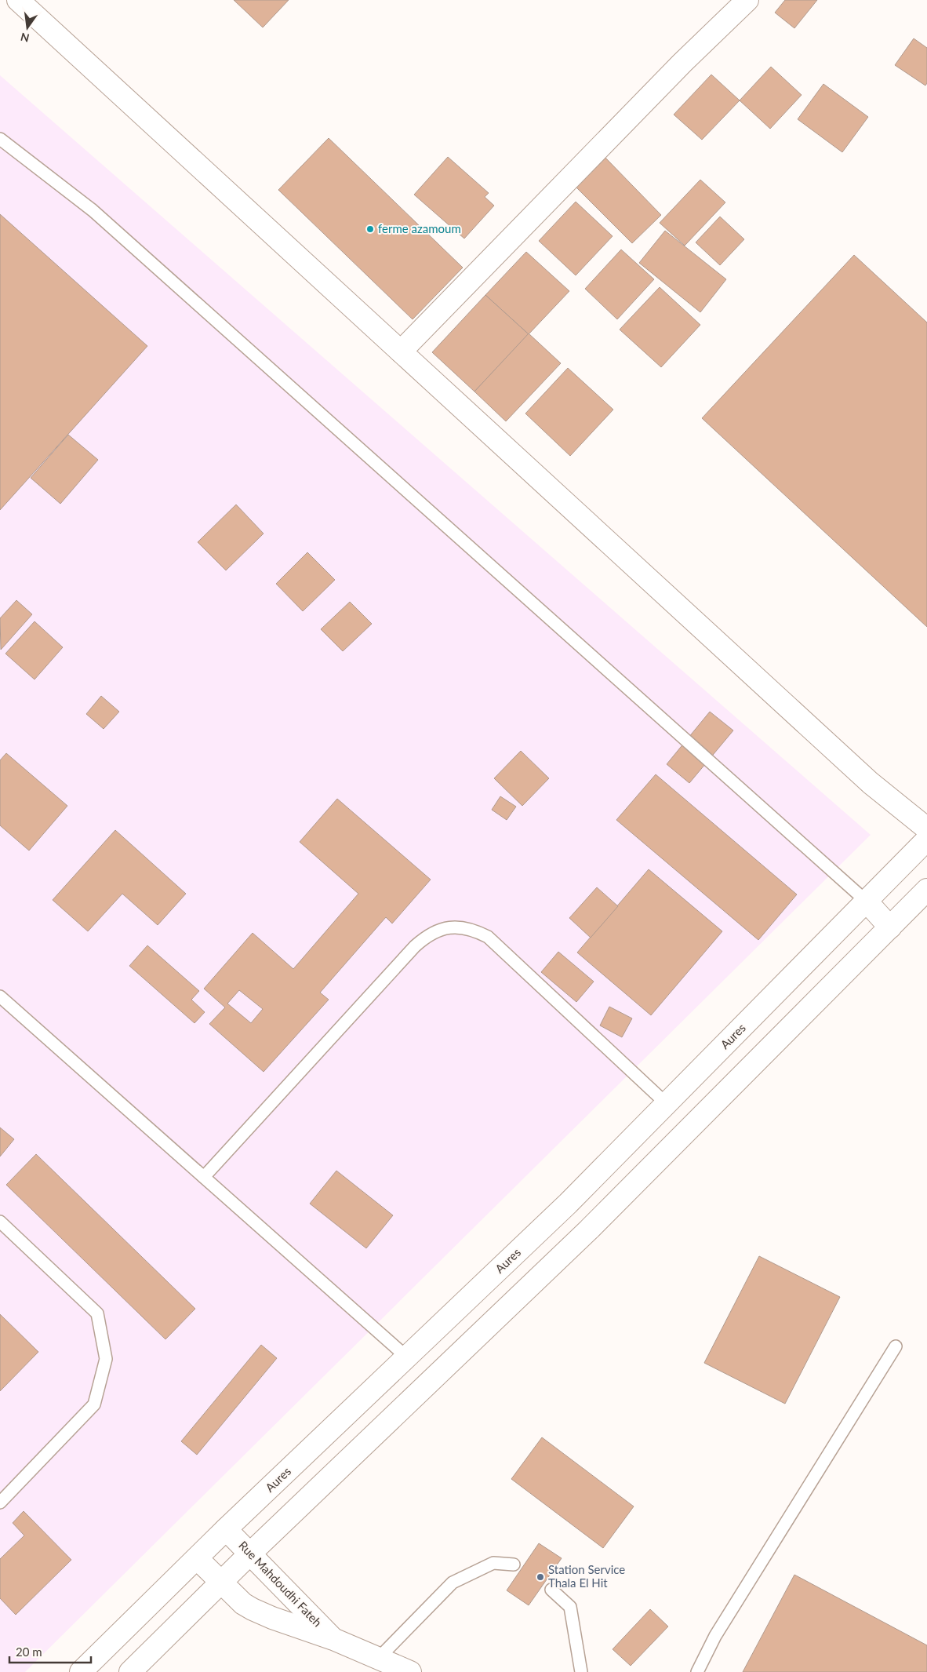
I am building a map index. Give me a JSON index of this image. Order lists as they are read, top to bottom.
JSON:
{
  "streets": {
    "street": ["Aures", "Rue Mahdoudhi Fateh"]
  },
  "crossings": [
    ["Aures", "Rue Mahdoudhi Fateh"]
  ],
  "places": ["ferme azamoum", "Station Service Thala El Hit"],
  "scale_bar": "20 m",
  "north": "bottom"
}
